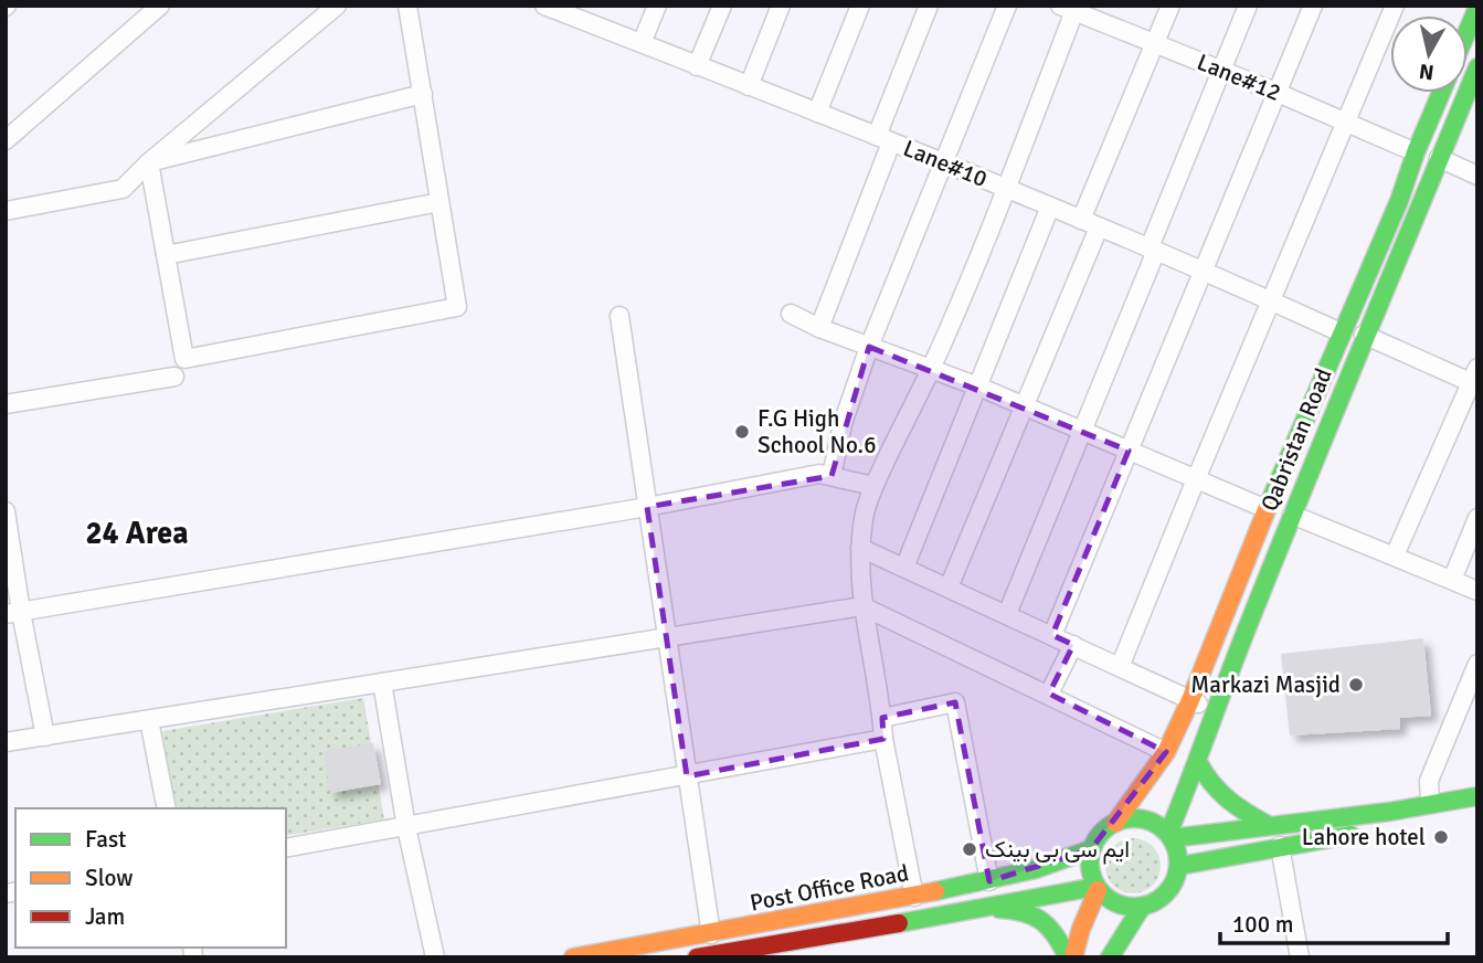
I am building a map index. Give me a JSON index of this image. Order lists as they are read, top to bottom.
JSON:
{
  "streets": {
    "main road": ["Qabristan Road", "Post Office Road"],
    "street": ["Lane#12", "Lane#10"]
  },
  "crossings": [
    ["Lane#12", "Qabristan Road"],
    ["Lane#10", "Qabristan Road"],
    ["Qabristan Road", "Post Office Road"]
  ],
  "districts": ["24 Area"],
  "places": [
    "F.G High School No.6",
    "Markazi Masjid",
    "Lahore hotel",
    "ایم سی بی بینک"
  ],
  "legend": ["Fast", "Slow", "Jam"],
  "scale_bar": "100 m",
  "north": "bottom"
}
